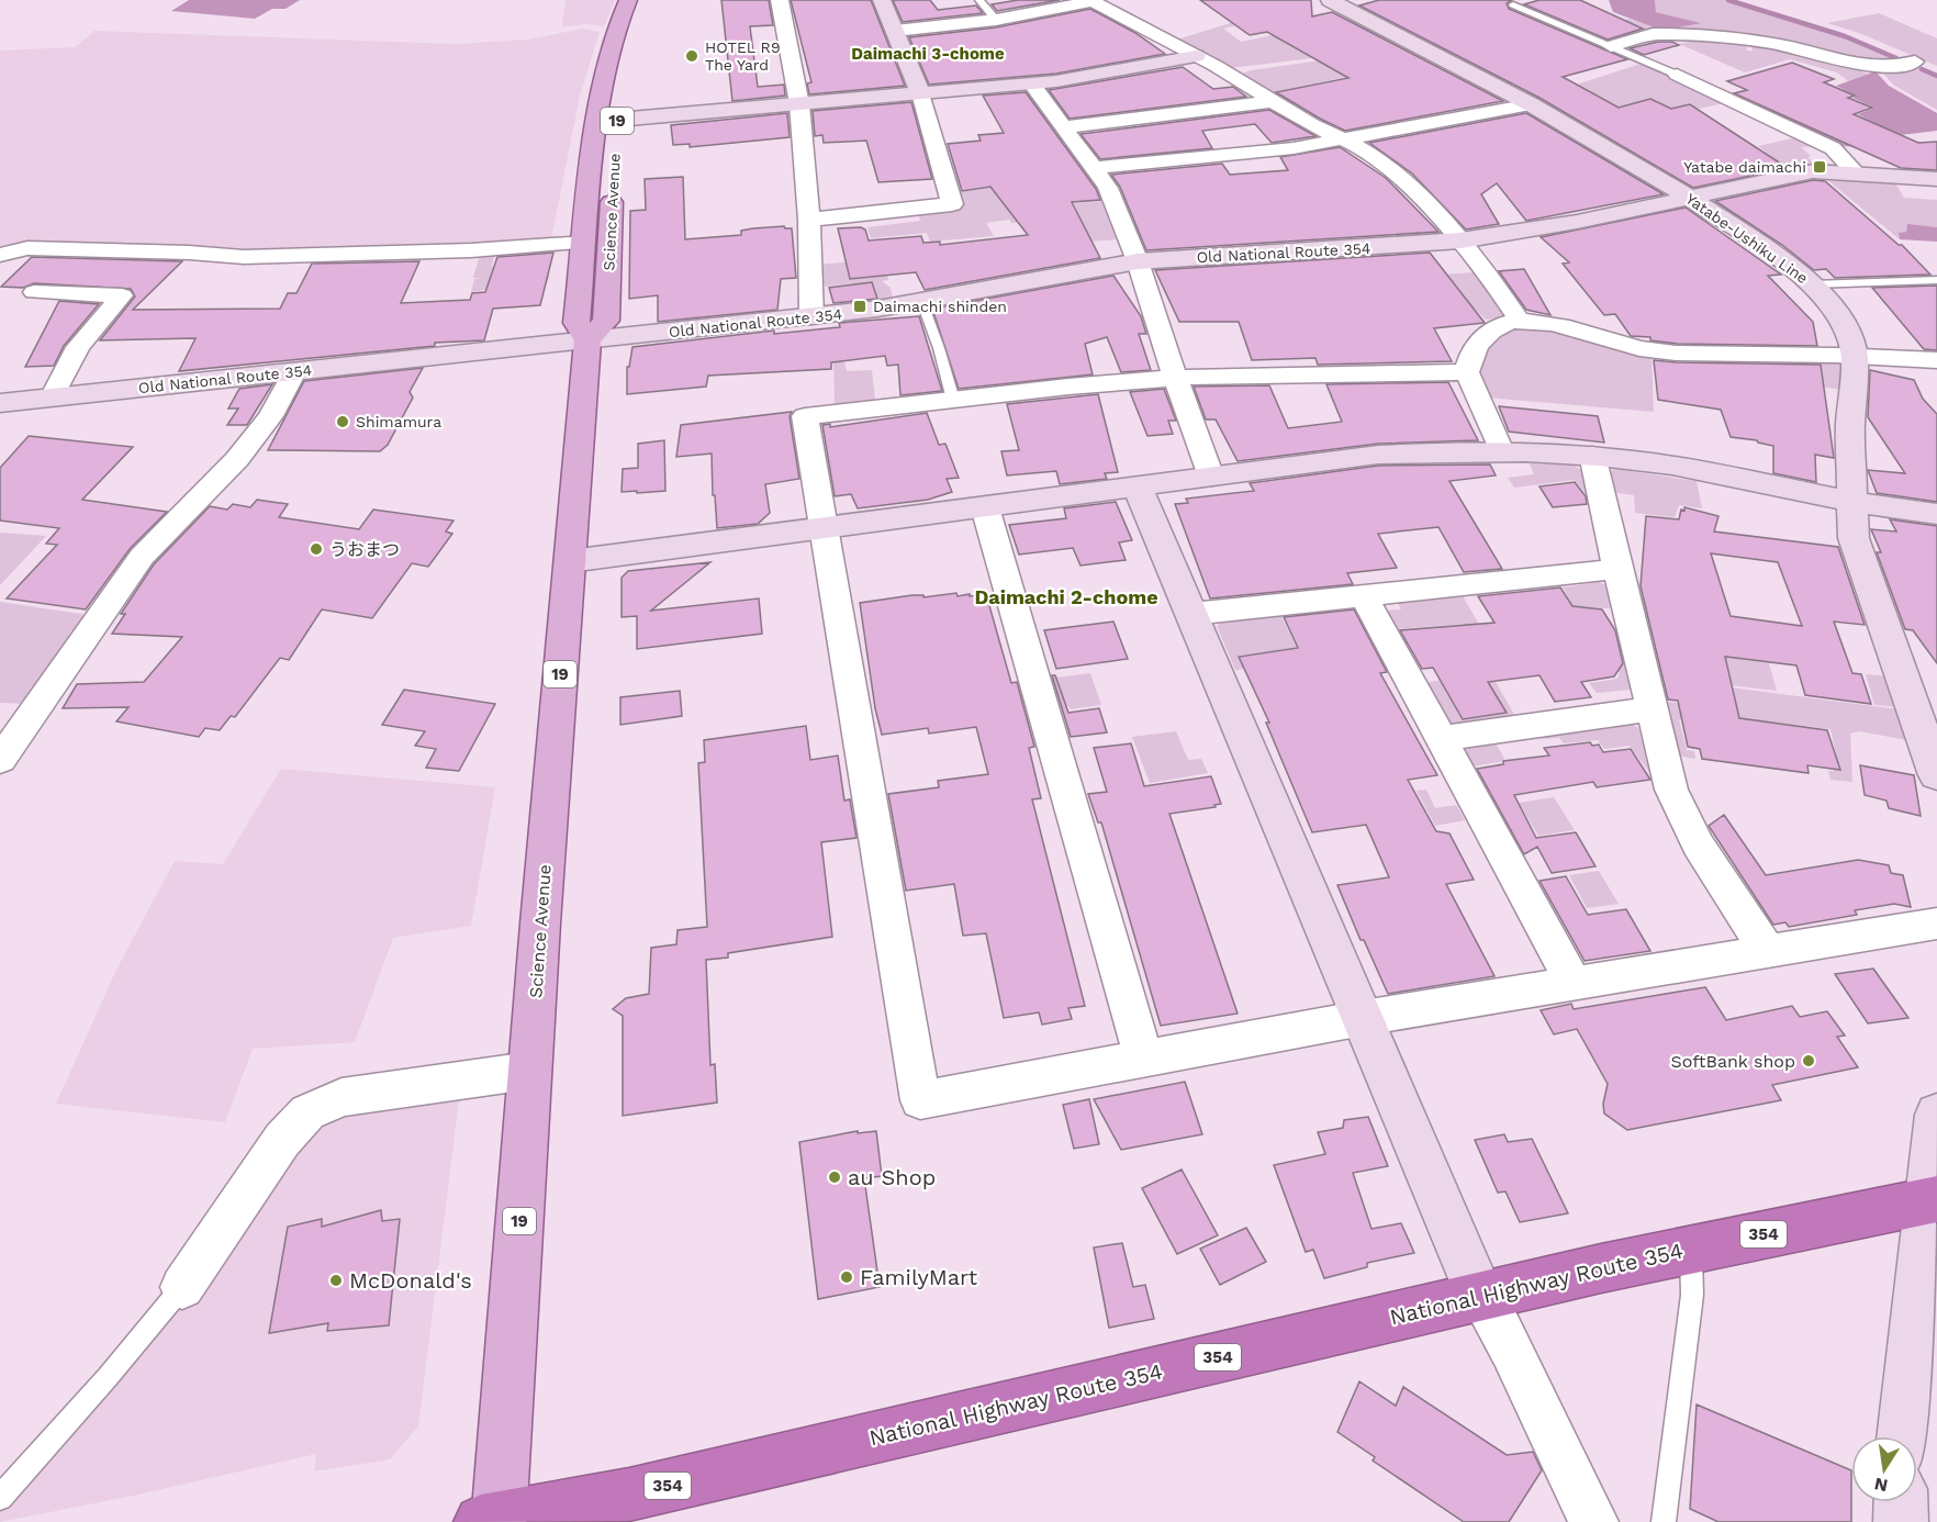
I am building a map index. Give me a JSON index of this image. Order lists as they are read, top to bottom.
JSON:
{
  "streets": {
    "highway": ["354", "National Highway Route 354"],
    "main road": ["19", "Science Avenue"],
    "street": ["Yatabe-Ushiku Line", "Old National Route 354"]
  },
  "crossings": [
    ["Science Avenue", "Old National Route 354"],
    ["Science Avenue", "National Highway Route 354"],
    ["Yatabe-Ushiku Line", "Old National Route 354"]
  ],
  "districts": ["Daimachi 3-chome", "Daimachi 2-chome"],
  "places": {
    "other": [
      "HOTEL R9 The Yard",
      "Shimamura",
      "うおまつ",
      "SoftBank shop",
      "au Shop",
      "FamilyMart",
      "McDonald's"
    ],
    "transit": ["Yatabe daimachi", "Daimachi shinden"]
  },
  "north": "bottom"
}
